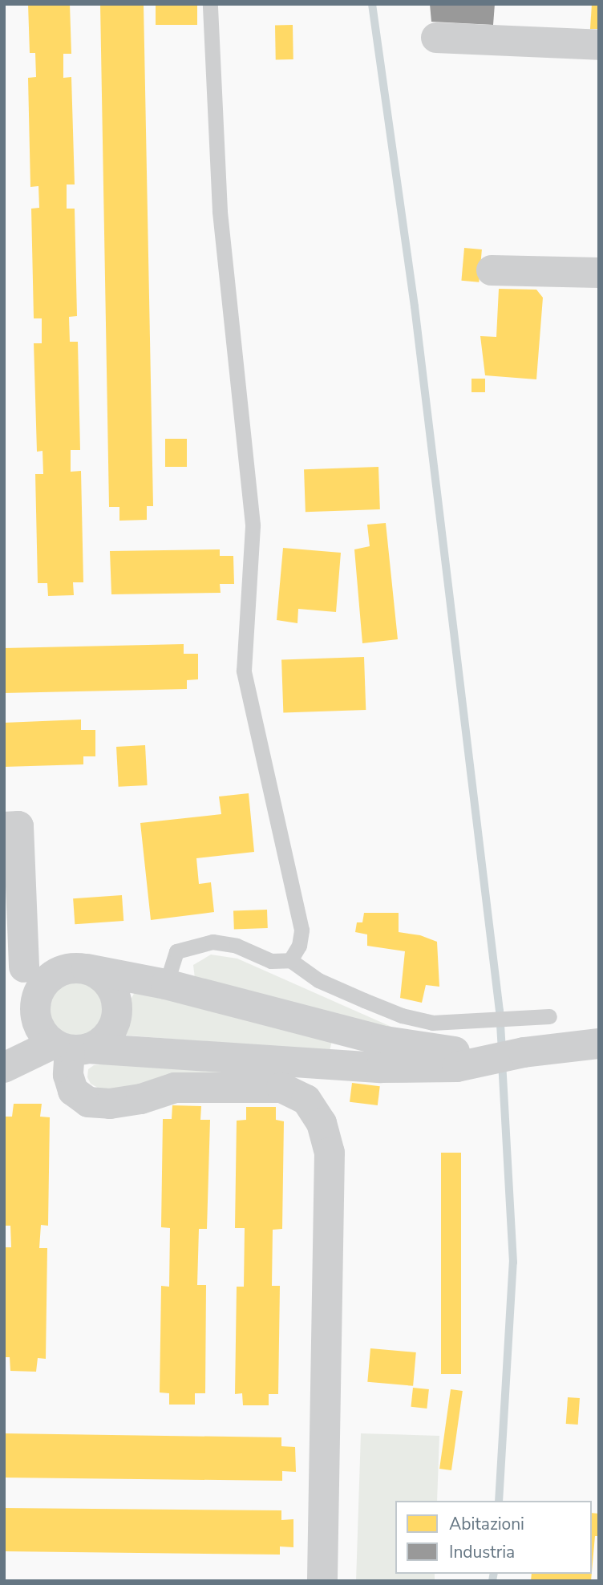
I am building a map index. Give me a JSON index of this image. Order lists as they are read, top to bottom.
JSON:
{
  "legend": ["Abitazioni", "Industria"]
}
